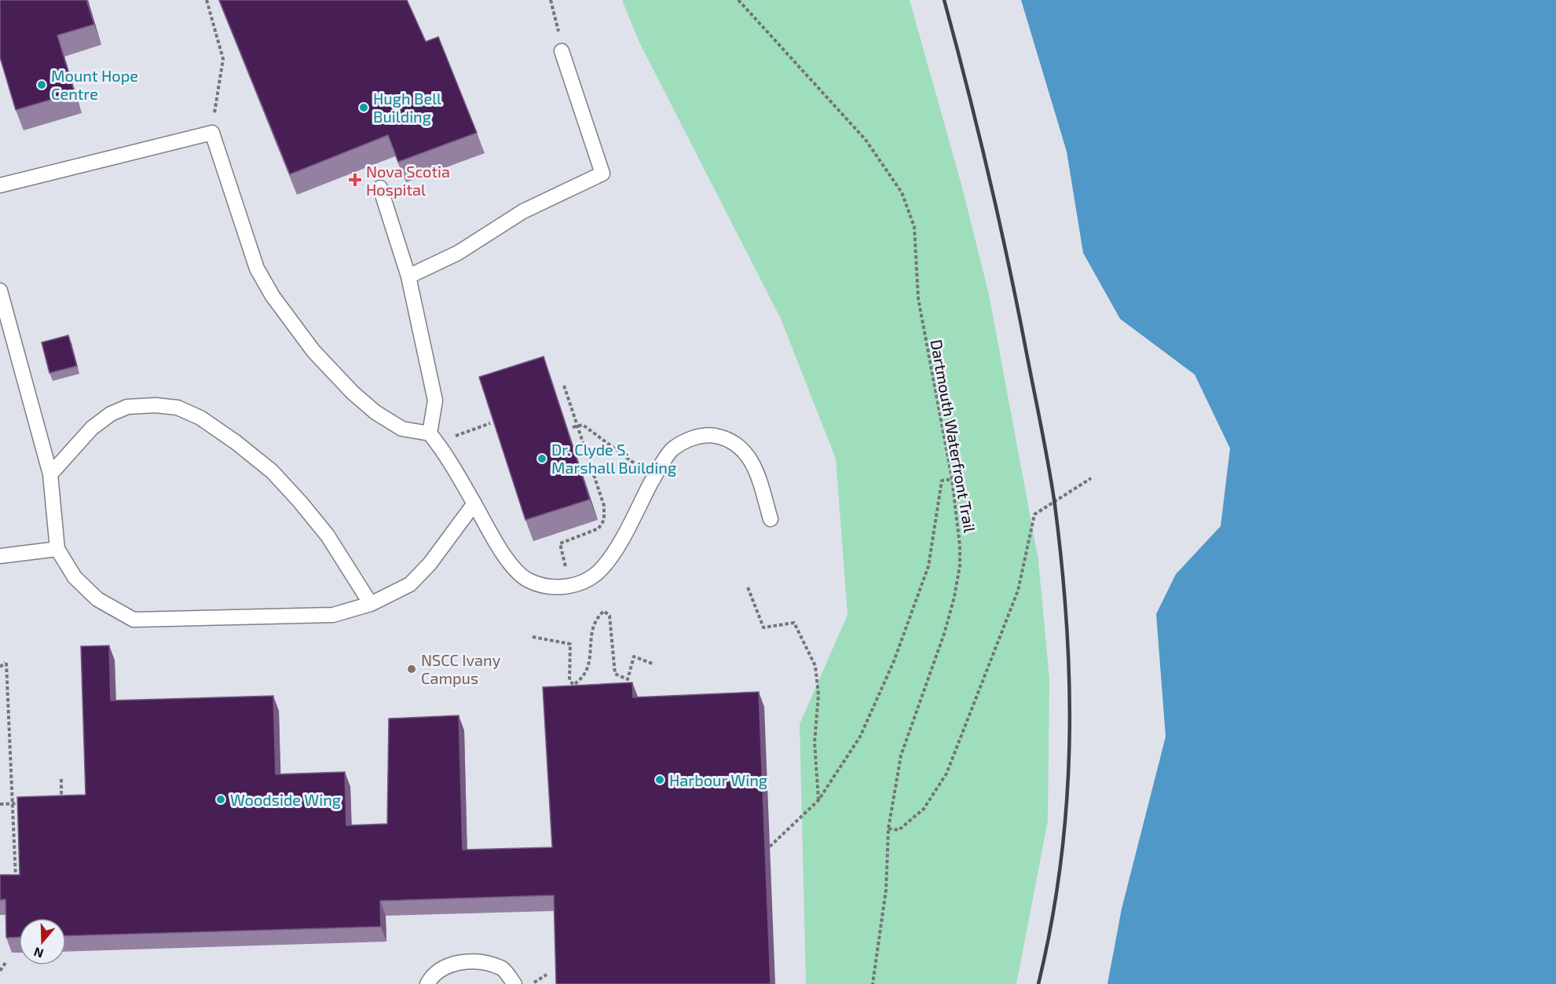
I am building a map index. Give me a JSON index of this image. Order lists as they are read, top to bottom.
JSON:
{
  "streets": {
    "path": ["Dartmouth Waterfront Trail"]
  },
  "places": {
    "other": [
      "Mount Hope Centre",
      "Hugh Bell Building",
      "Dr. Clyde S. Marshall Building",
      "NSCC Ivany Campus",
      "Harbour Wing",
      "Woodside Wing"
    ],
    "health": ["Nova Scotia Hospital"]
  },
  "north": "bottom"
}
